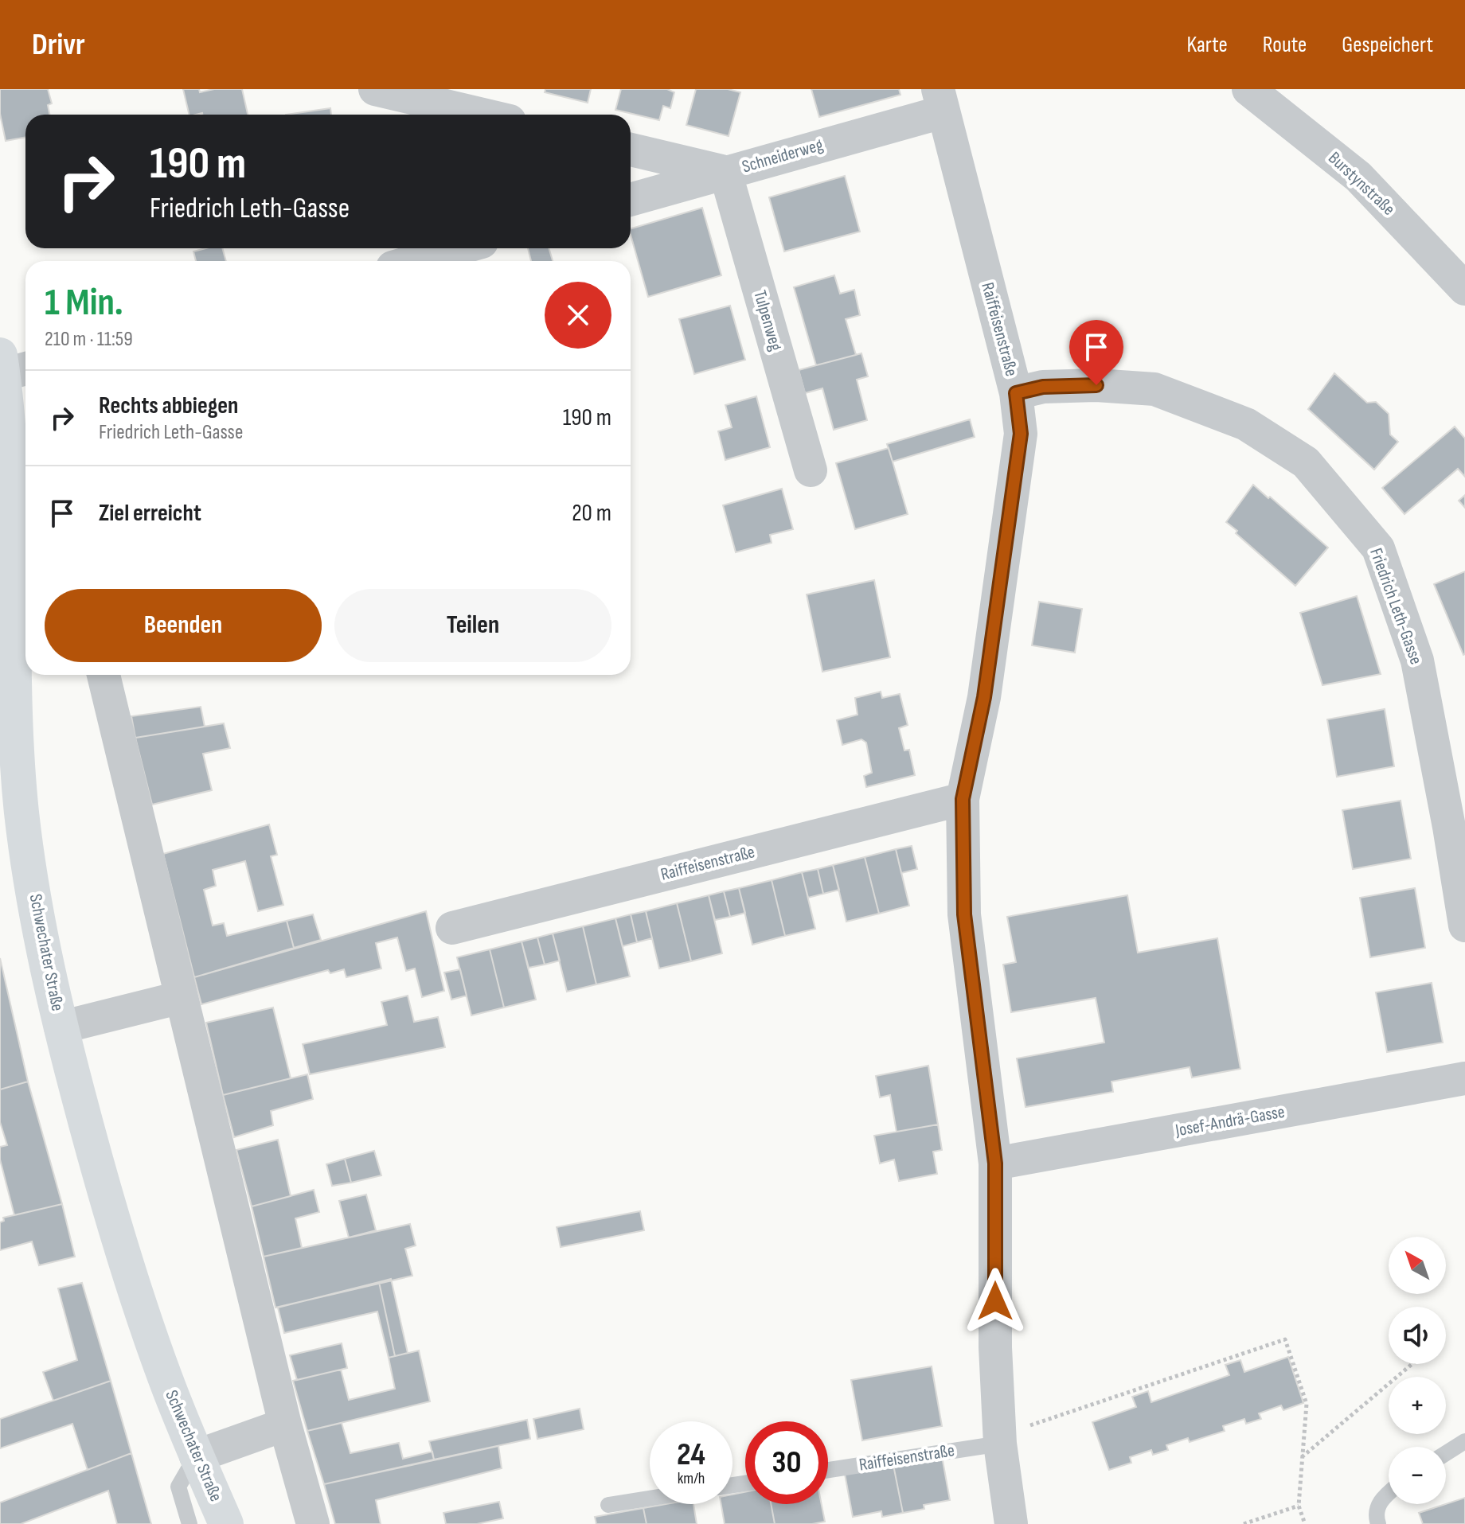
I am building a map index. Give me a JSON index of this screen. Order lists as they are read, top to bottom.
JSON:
{
  "streets": {
    "main road": ["Schwechater Straße"],
    "street": [
      "Schneiderweg",
      "Burstynstraße",
      "Tulpenweg",
      "Raiffeisenstraße",
      "Friedrich Leth-Gasse",
      "Josef-Andrä-Gasse"
    ]
  },
  "crossings": [
    ["Schneiderweg", "Tulpenweg"],
    ["Schneiderweg", "Raiffeisenstraße"],
    ["Raiffeisenstraße", "Friedrich Leth-Gasse"],
    ["Raiffeisenstraße", "Josef-Andrä-Gasse"]
  ],
  "north": "top left",
  "page": {
    "header": "Drivr",
    "nav": ["Karte", "Route", "Gespeichert"],
    "turn": ["190 m", "Friedrich Leth-Gasse"],
    "heading": ["1 Min.", "210 m · 11:59"],
    "list": [
      {
        "name": "Rechts abbiegen",
        "note": "Friedrich Leth-Gasse",
        "value": "190 m"
      },
      {
        "name": "Ziel erreicht",
        "value": "20 m"
      }
    ],
    "buttons": ["Beenden", "Teilen"],
    "map_buttons": ["+", "−"],
    "speed": "24 km/h",
    "limit": "30"
  }
}
